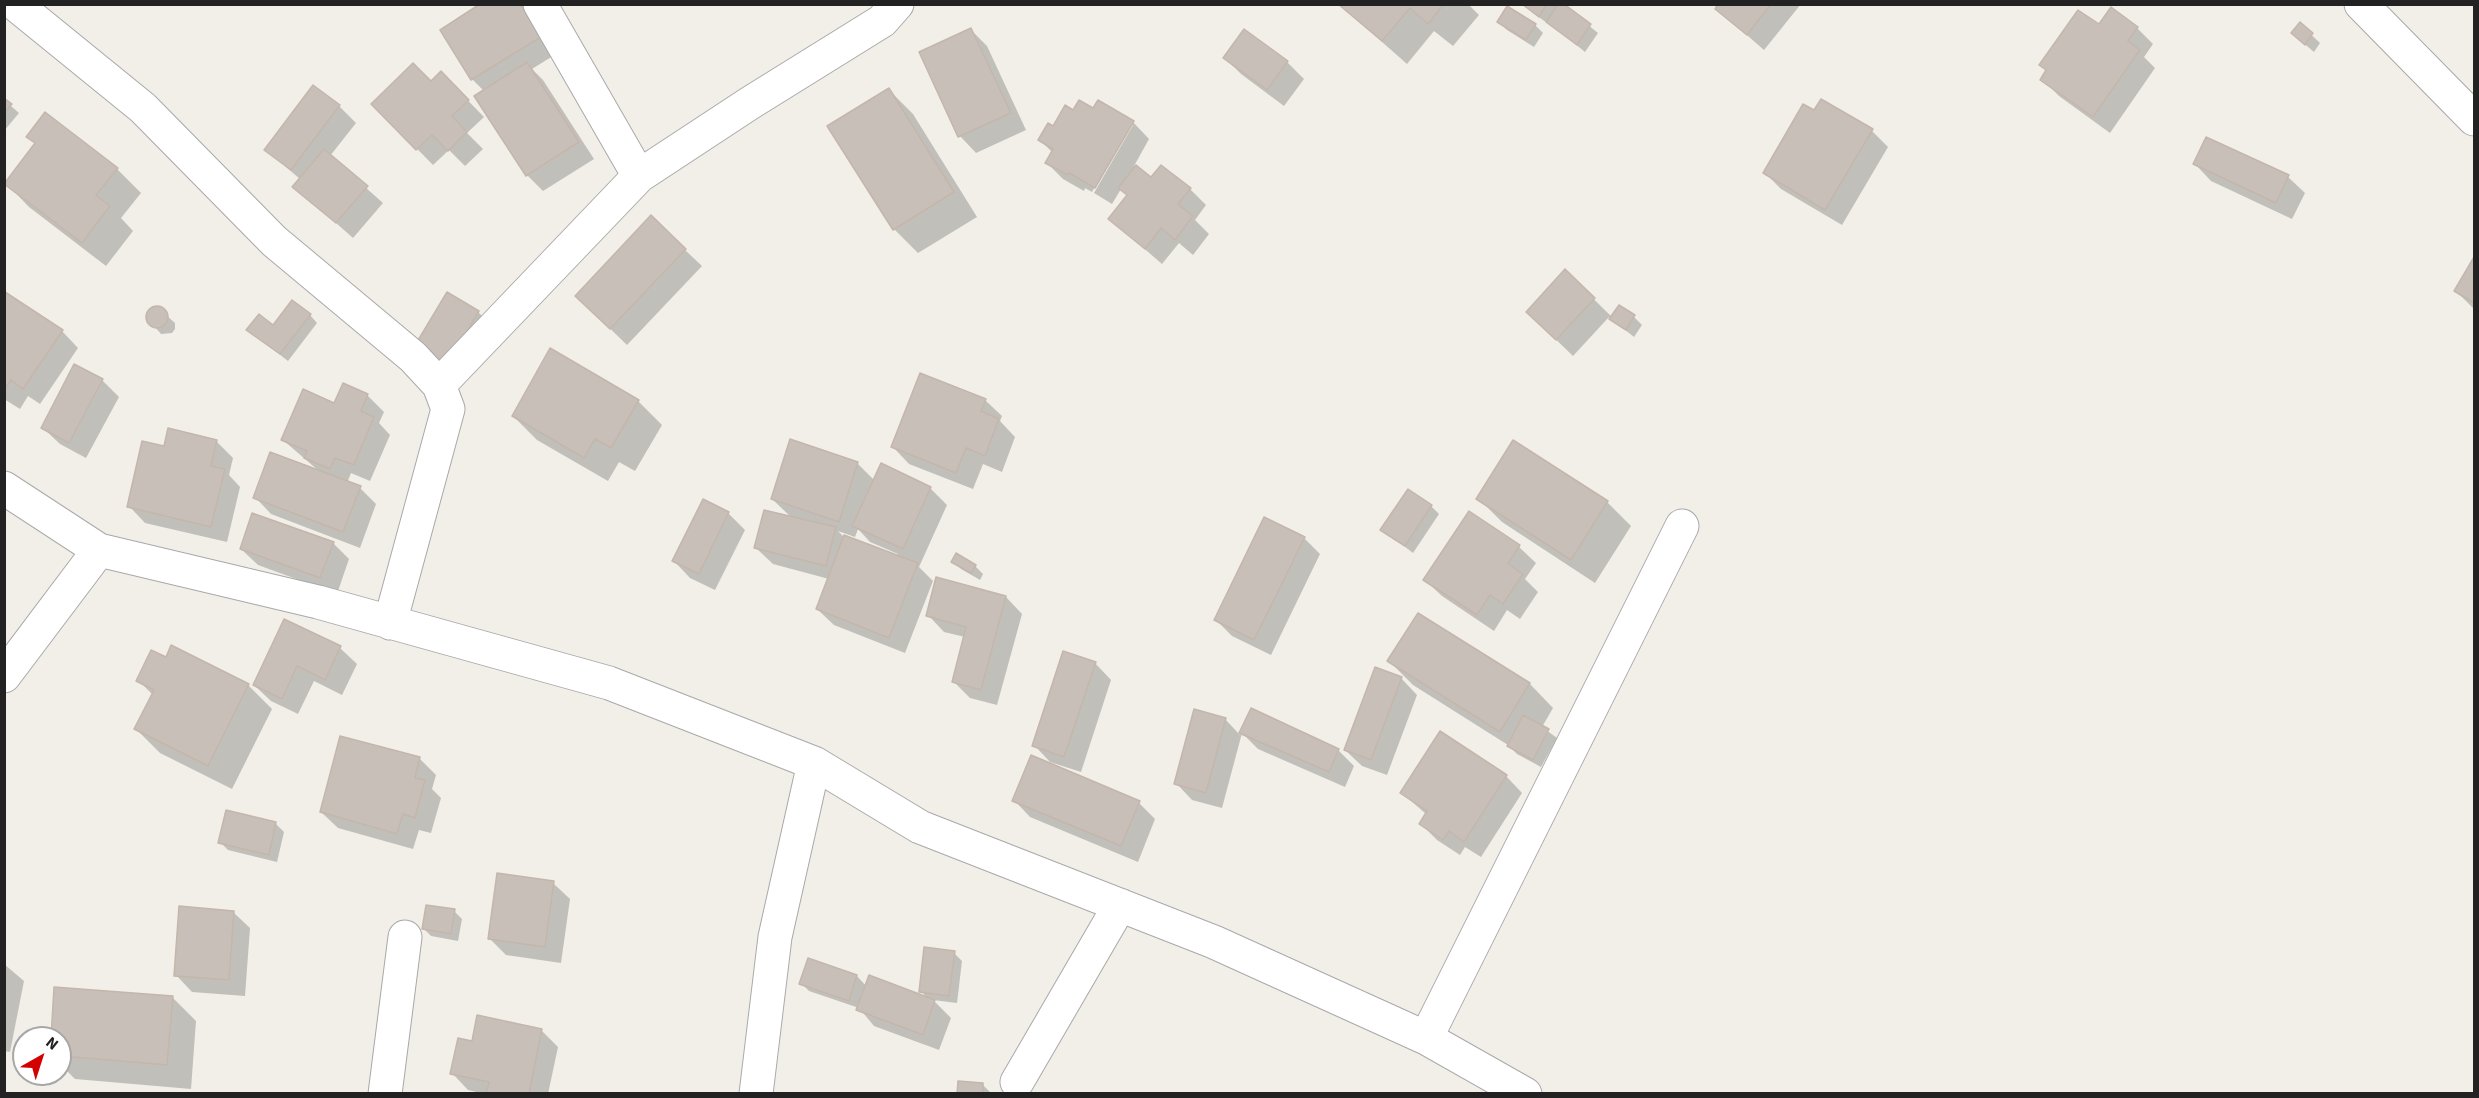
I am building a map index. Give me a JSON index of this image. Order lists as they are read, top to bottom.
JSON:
{
  "north": "top right"
}
